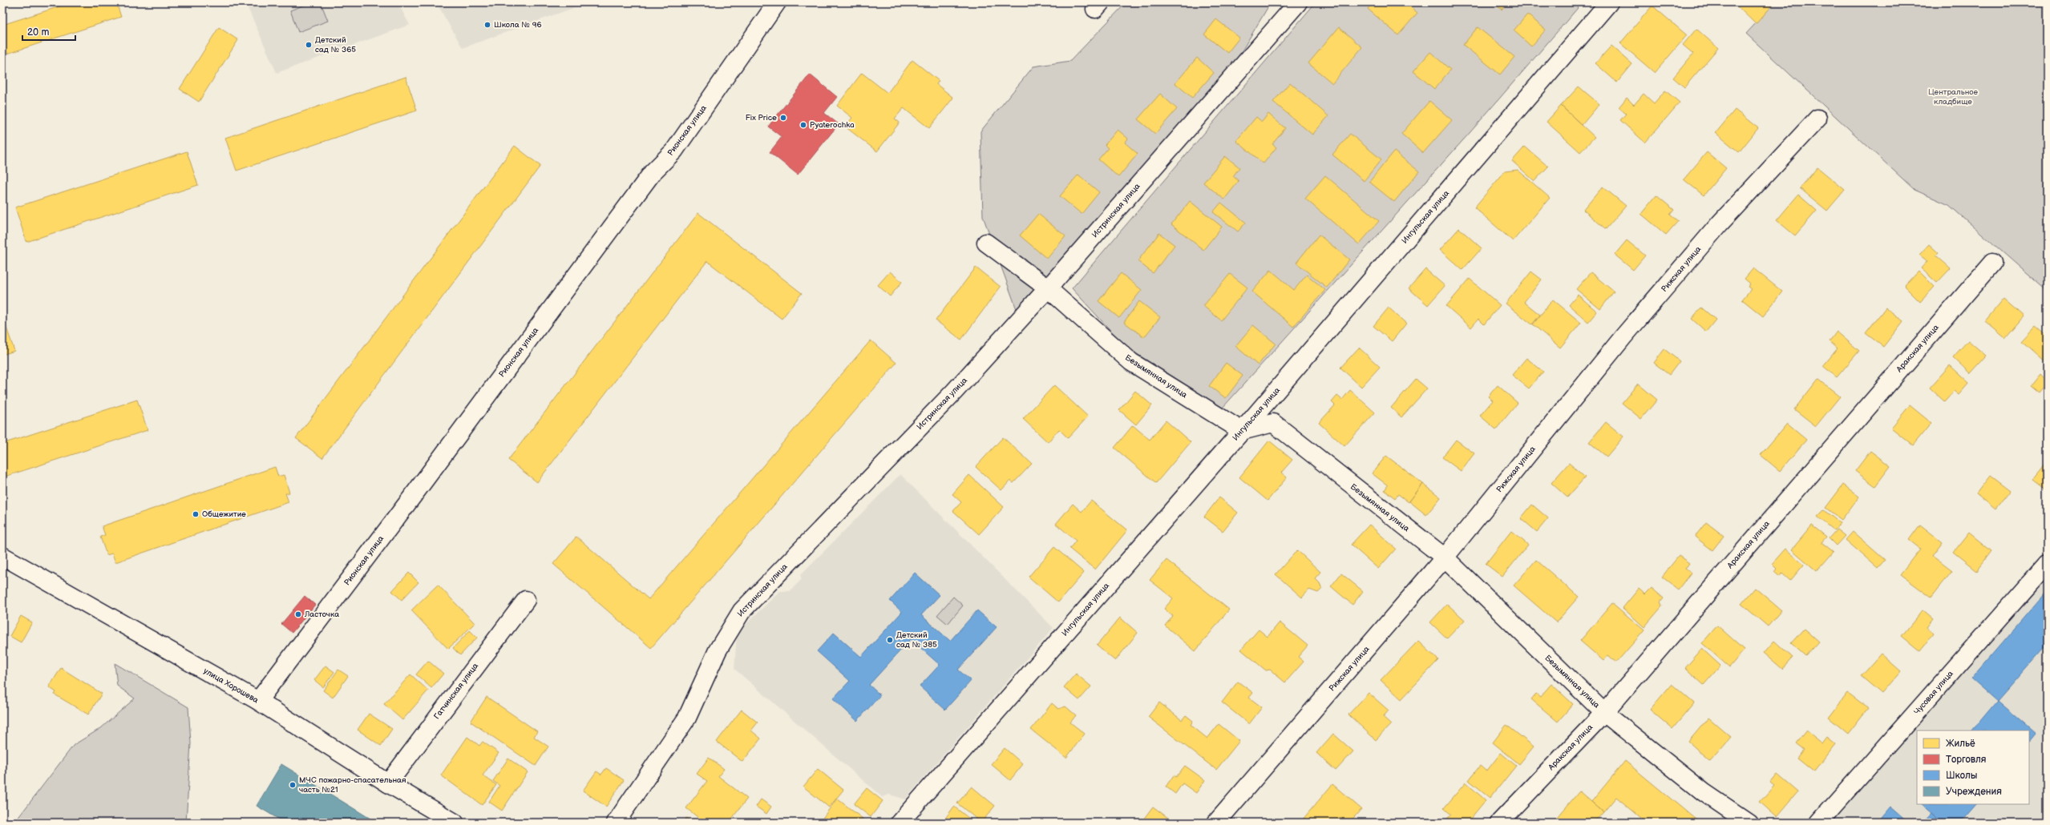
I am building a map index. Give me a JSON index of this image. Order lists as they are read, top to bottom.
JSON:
{
  "streets": {
    "street": [
      "Рионская улица",
      "Истринская улица",
      "Ингульская улица",
      "Рижская улица",
      "Аракская улица",
      "Безымянная улица",
      "улица Хорошева",
      "Гатчинская улица",
      "Чусовая улица"
    ]
  },
  "crossings": [
    ["Рионская улица", "улица Хорошева"],
    ["Истринская улица", "Безымянная улица"],
    ["Ингульская улица", "Безымянная улица"],
    ["Рижская улица", "Безымянная улица"],
    ["Аракская улица", "Безымянная улица"],
    ["улица Хорошева", "Гатчинская улица"]
  ],
  "parks": ["Центральное кладбище"],
  "places": [
    "Школа № 96",
    "Детский сад № 365",
    "Fix Price",
    "Pyaterochka",
    "Общежитие",
    "Ласточка",
    "Детский сад № 385",
    "МЧС пожарно-спасательная часть №21"
  ],
  "legend": [
    "Жильё",
    "Торговля",
    "Школы",
    "Учреждения"
  ],
  "scale_bar": "20 m"
}
